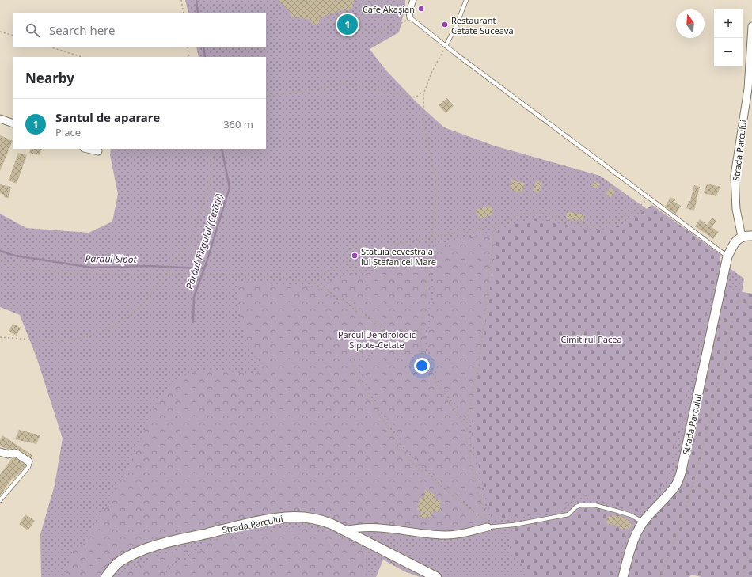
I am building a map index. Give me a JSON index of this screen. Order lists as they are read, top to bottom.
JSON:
{
  "streets": {
    "main road": ["Strada Parcului"]
  },
  "water": ["Pârâul Târgului (Cetății)", "Paraul Sipot"],
  "parks": ["Parcul Dendrologic Sipote-Cetate", "Cimitirul Pacea"],
  "places": ["Cafe Akașian", "Restaurant Cetate Suceava", "Statuia ecvestra a lui Ștefan cel Mare"],
  "north": "top",
  "page": {
    "map_buttons": ["+", "−"],
    "pins": "1",
    "search": "Search here",
    "heading": "Nearby",
    "list": [
      {
        "mark": "1",
        "name": "Santul de aparare",
        "note": "Place",
        "value": "360 m"
      }
    ]
  }
}
